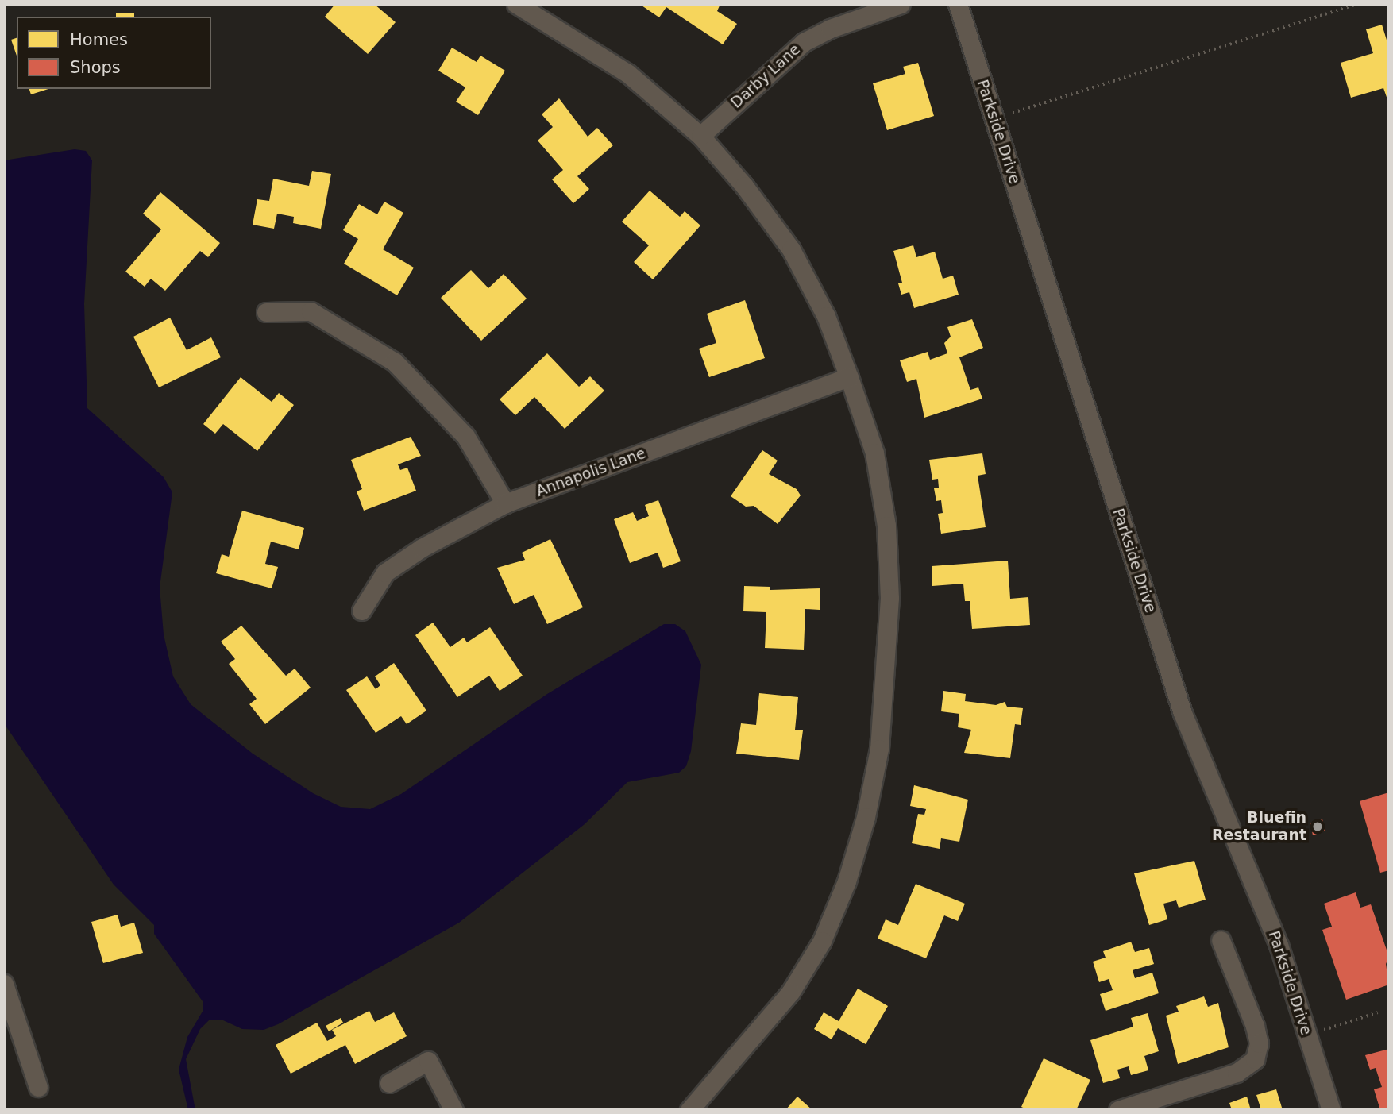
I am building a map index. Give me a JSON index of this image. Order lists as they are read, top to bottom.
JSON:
{
  "streets": {
    "street": ["Darby Lane", "Parkside Drive", "Annapolis Lane"]
  },
  "places": ["Bluefin Restaurant"],
  "legend": ["Homes", "Shops"]
}
